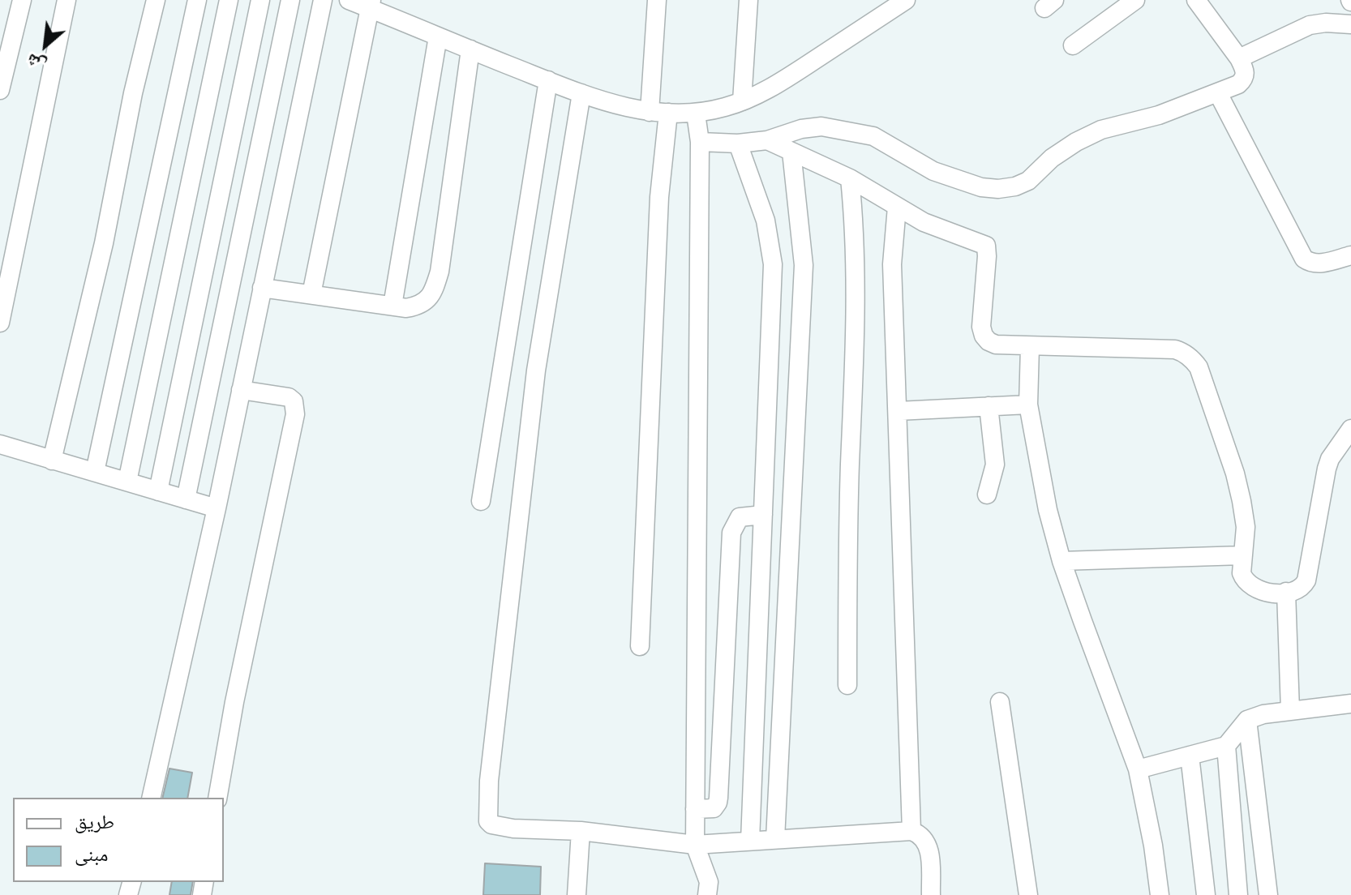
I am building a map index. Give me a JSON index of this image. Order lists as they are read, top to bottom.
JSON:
{
  "legend": ["طريق", "مبنى"],
  "north": "bottom left"
}
